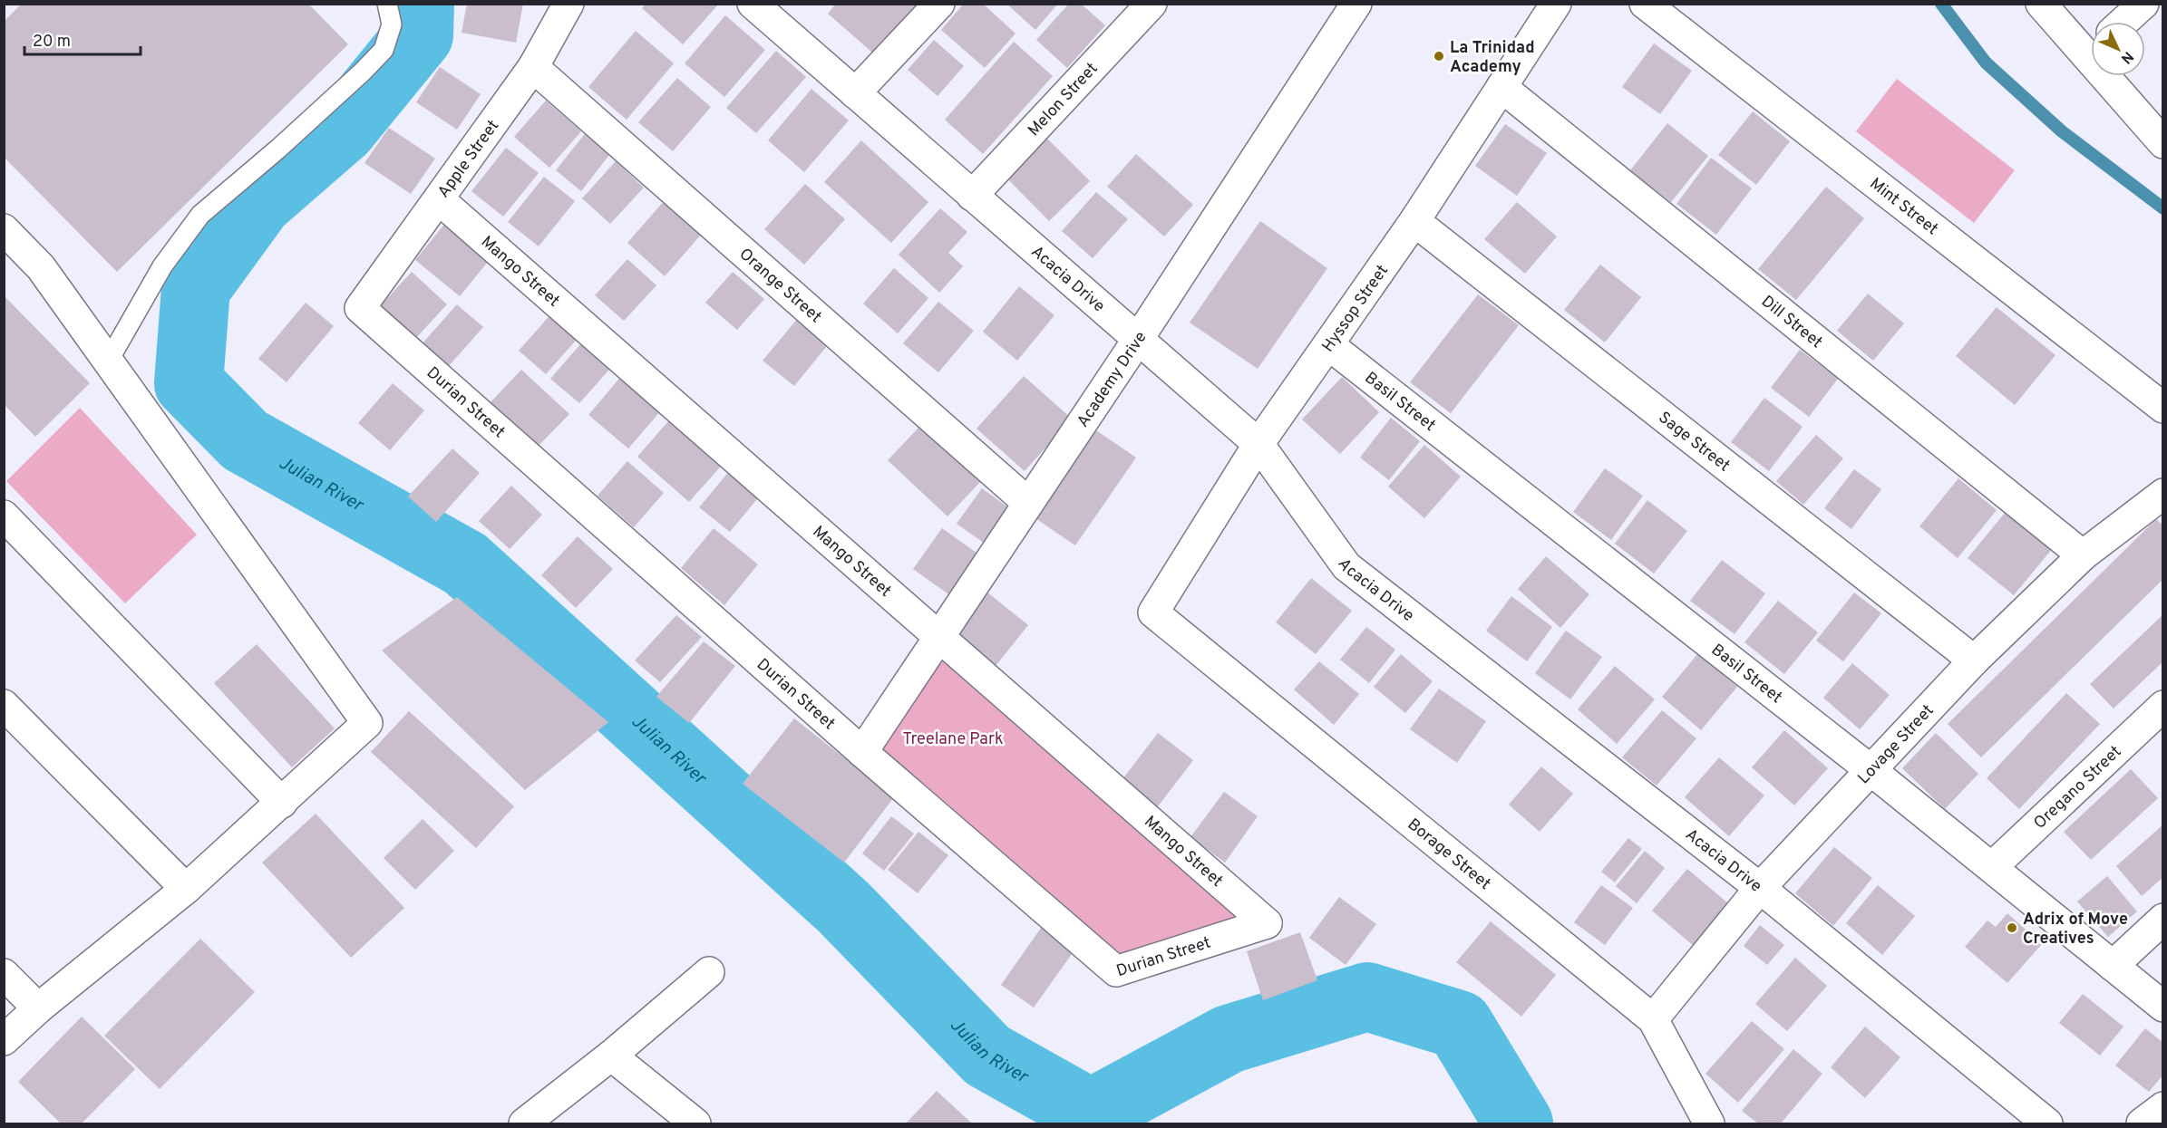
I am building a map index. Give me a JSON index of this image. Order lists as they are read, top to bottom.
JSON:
{
  "streets": {
    "street": [
      "Melon Street",
      "Apple Street",
      "Mint Street",
      "Mango Street",
      "Acacia Drive",
      "Orange Street",
      "Hyssop Street",
      "Dill Street",
      "Academy Drive",
      "Basil Street",
      "Durian Street",
      "Sage Street",
      "Lovage Street",
      "Oregano Street",
      "Borage Street"
    ]
  },
  "crossings": [
    ["Melon Street", "Acacia Drive"],
    ["Apple Street", "Mango Street"],
    ["Apple Street", "Orange Street"],
    ["Apple Street", "Durian Street"],
    ["Mango Street", "Academy Drive"],
    ["Mango Street", "Durian Street"],
    ["Acacia Drive", "Hyssop Street"],
    ["Acacia Drive", "Academy Drive"],
    ["Acacia Drive", "Lovage Street"],
    ["Orange Street", "Academy Drive"],
    ["Hyssop Street", "Dill Street"],
    ["Hyssop Street", "Basil Street"],
    ["Hyssop Street", "Sage Street"],
    ["Hyssop Street", "Borage Street"],
    ["Dill Street", "Lovage Street"],
    ["Academy Drive", "Durian Street"],
    ["Basil Street", "Lovage Street"],
    ["Basil Street", "Oregano Street"],
    ["Sage Street", "Lovage Street"],
    ["Lovage Street", "Borage Street"]
  ],
  "water": ["Julian River"],
  "parks": ["Treelane Park"],
  "places": ["La Trinidad Academy", "Adrix of Move Creatives"],
  "scale_bar": "20 m",
  "north": "bottom right"
}
